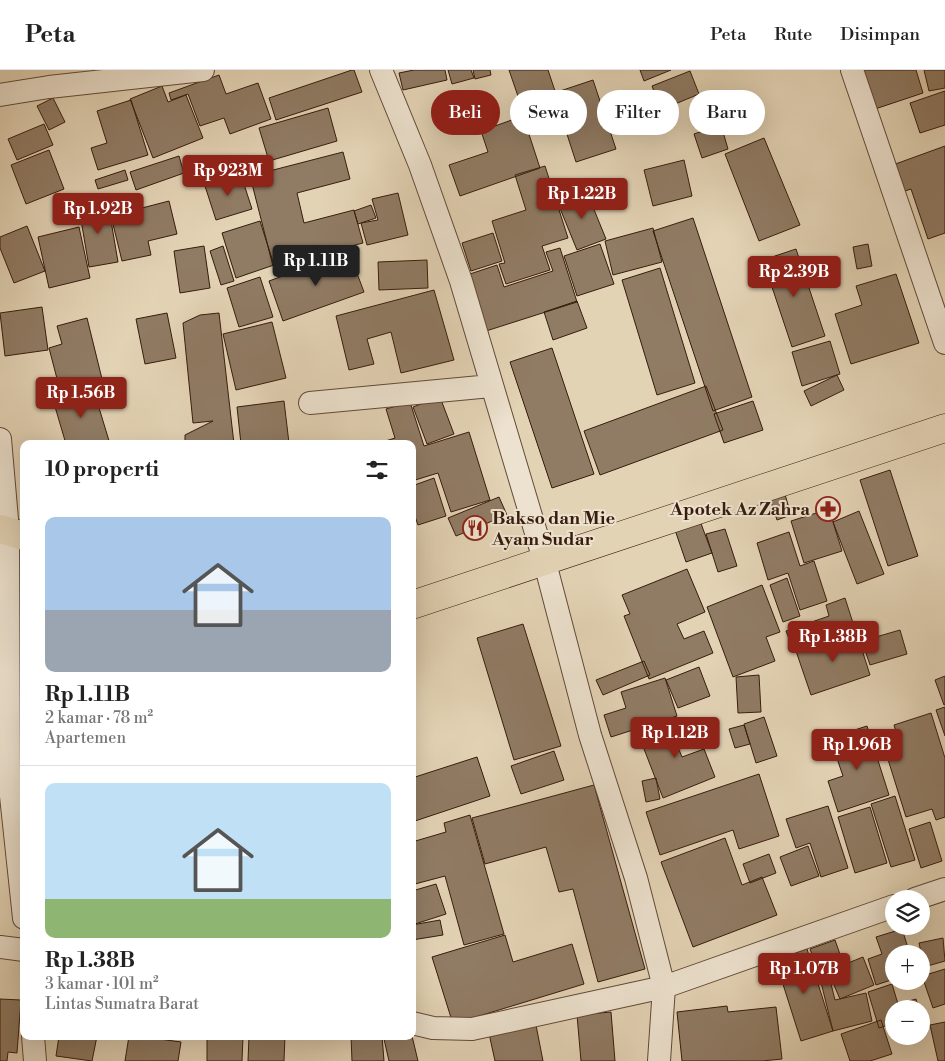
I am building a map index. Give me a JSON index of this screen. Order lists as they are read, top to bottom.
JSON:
{
  "places": {
    "pharmacy": ["Apotek Az Zahra"],
    "restaurant": ["Bakso dan Mie Ayam Sudar"]
  },
  "page": {
    "header": "Peta",
    "nav": ["Peta", "Rute", "Disimpan"],
    "chip": [
      "Beli",
      "Sewa",
      "Filter",
      "Baru"
    ],
    "price": [
      "Rp 923M",
      "Rp 1.22B",
      "Rp 1.92B",
      "Rp 1.11B",
      "Rp 2.39B",
      "Rp 1.56B",
      "Rp 1.38B",
      "Rp 1.12B",
      "Rp 1.96B",
      "Rp 1.07B"
    ],
    "heading": "10 properti",
    "list": [
      {
        "name": "Rp 1.11B",
        "note": "2 kamar · 78 m² · Apartemen"
      },
      {
        "name": "Rp 1.38B",
        "note": "3 kamar · 101 m² · Lintas Sumatra Barat"
      }
    ],
    "map_buttons": ["+", "−"]
  }
}
